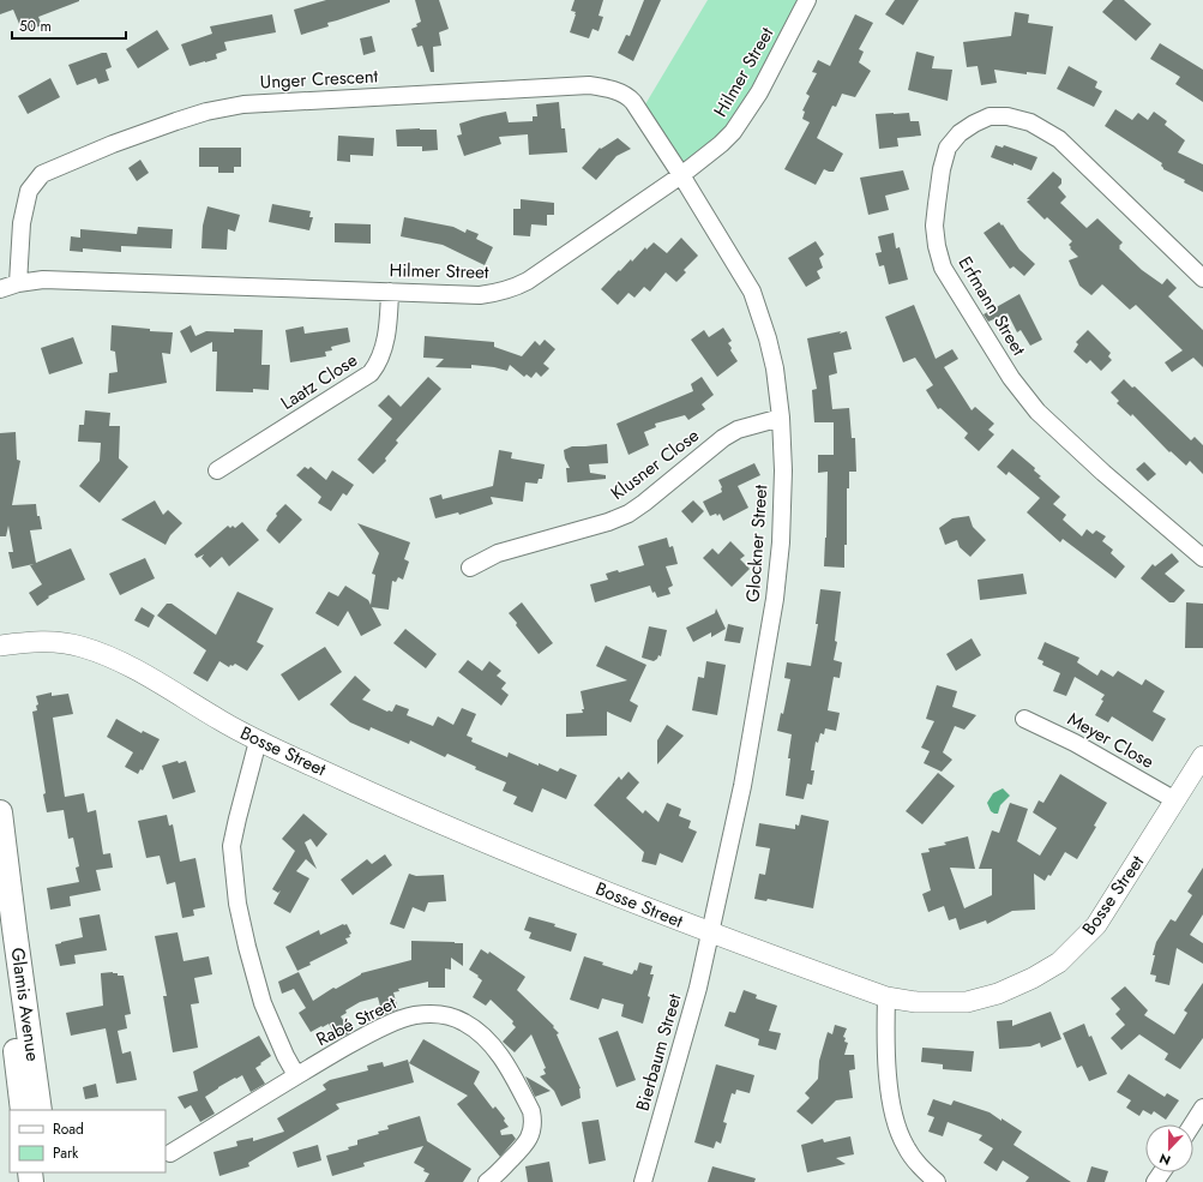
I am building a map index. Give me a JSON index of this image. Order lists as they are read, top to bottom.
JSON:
{
  "streets": {
    "main road": ["Glamis Avenue"],
    "street": [
      "Hilmer Street",
      "Unger Crescent",
      "Erfmann Street",
      "Laatz Close",
      "Klusner Close",
      "Glockner Street",
      "Meyer Close",
      "Bosse Street",
      "Rabé Street",
      "Bierbaum Street"
    ]
  },
  "crossings": [
    ["Hilmer Street", "Unger Crescent"],
    ["Hilmer Street", "Laatz Close"],
    ["Hilmer Street", "Glockner Street"],
    ["Unger Crescent", "Glockner Street"],
    ["Klusner Close", "Glockner Street"],
    ["Glockner Street", "Bosse Street"],
    ["Glockner Street", "Bierbaum Street"],
    ["Meyer Close", "Bosse Street"],
    ["Bosse Street", "Bierbaum Street"]
  ],
  "legend": ["Road", "Park"],
  "scale_bar": "50 m",
  "north": "bottom"
}
